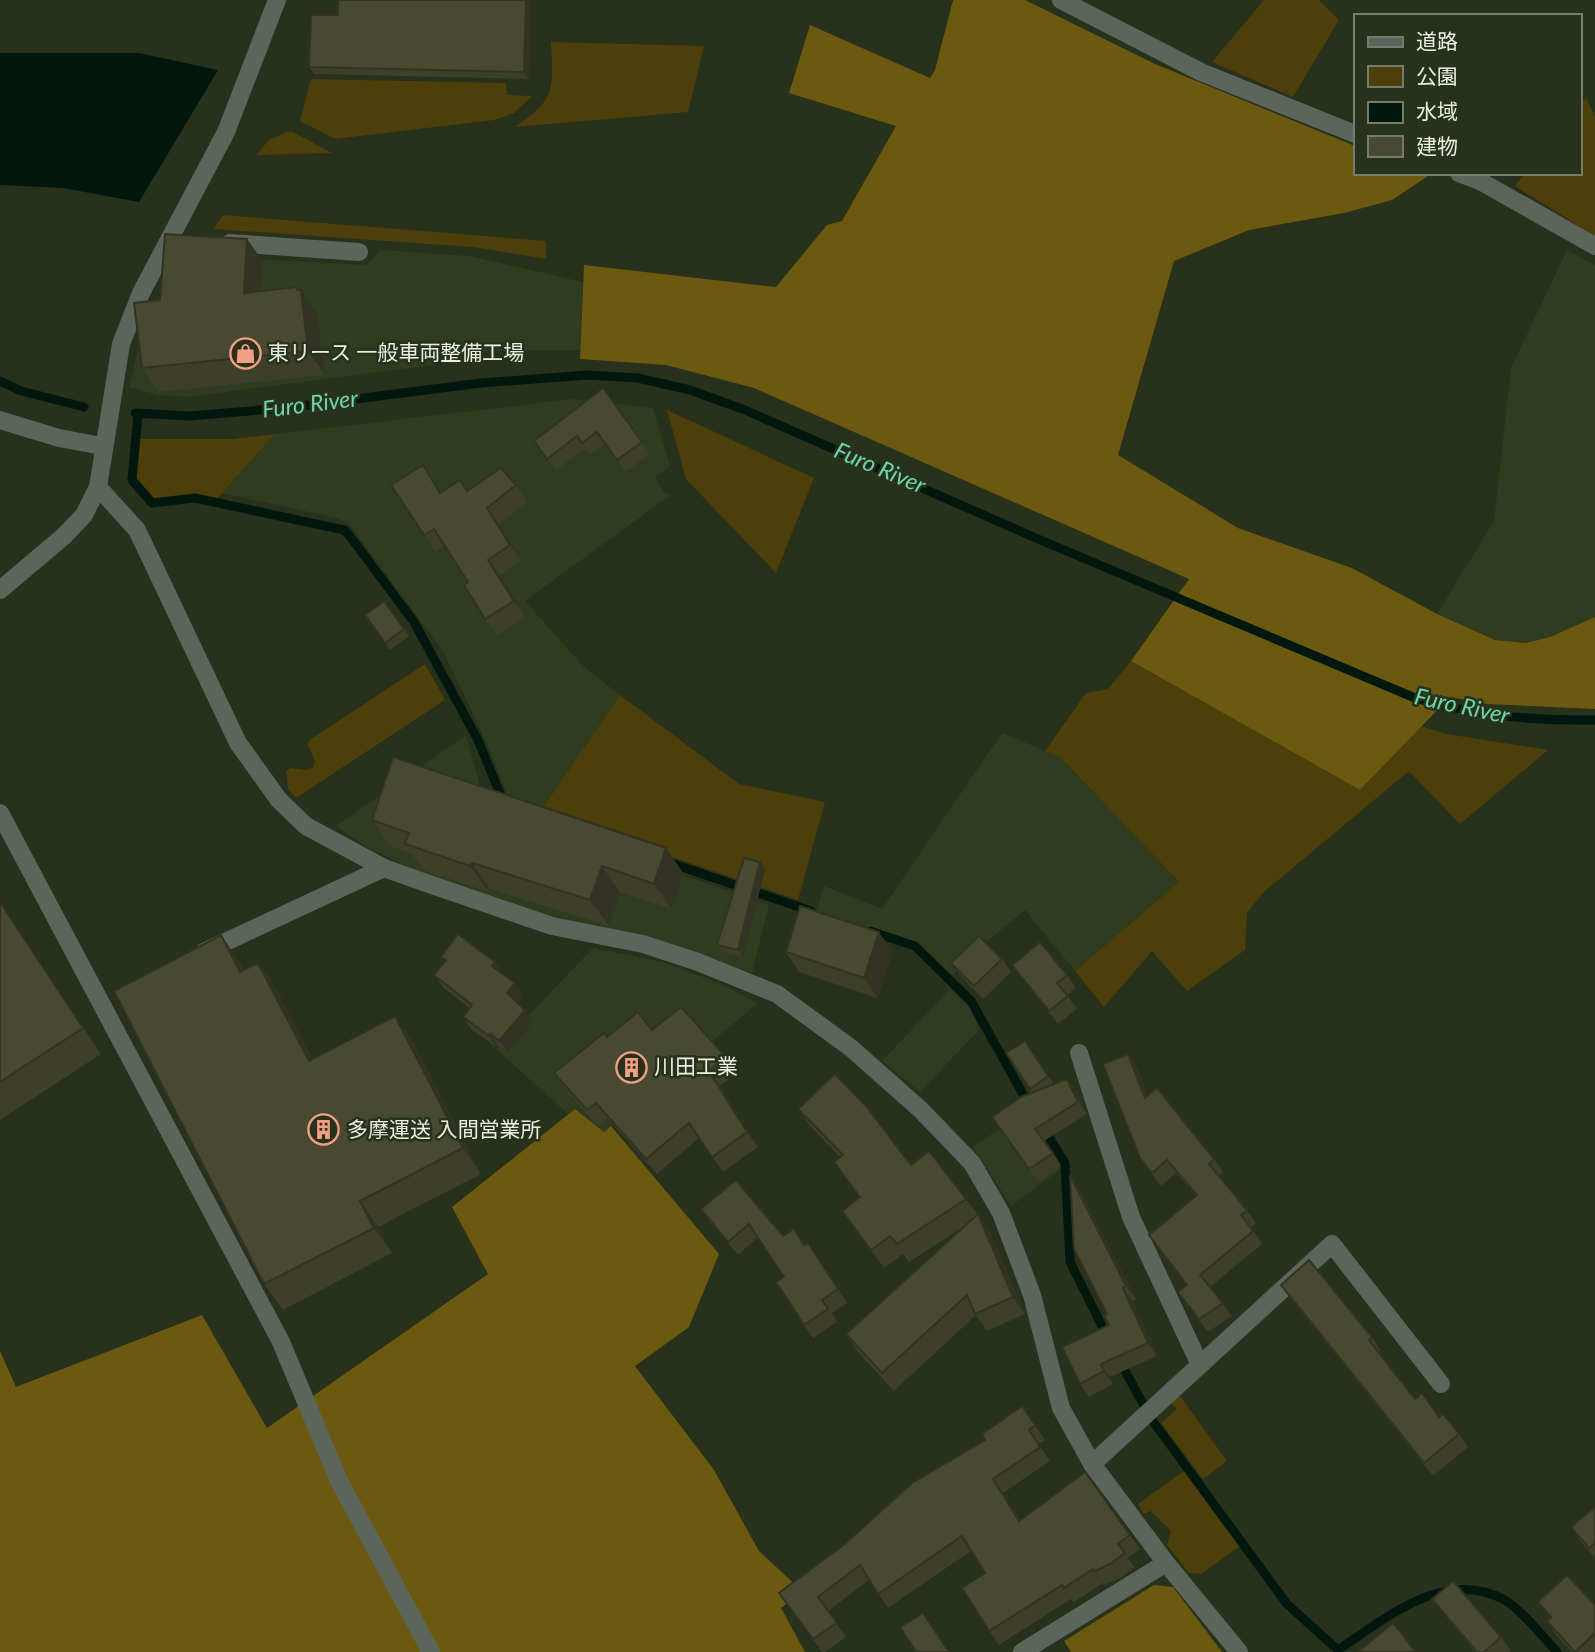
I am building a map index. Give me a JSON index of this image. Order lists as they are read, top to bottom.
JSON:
{
  "water": ["Furo River"],
  "places": {
    "shop": ["東リース 一般車両整備工場"],
    "building": ["川田工業", "多摩運送 入間営業所"]
  },
  "legend": [
    "道路",
    "公園",
    "水域",
    "建物"
  ]
}
